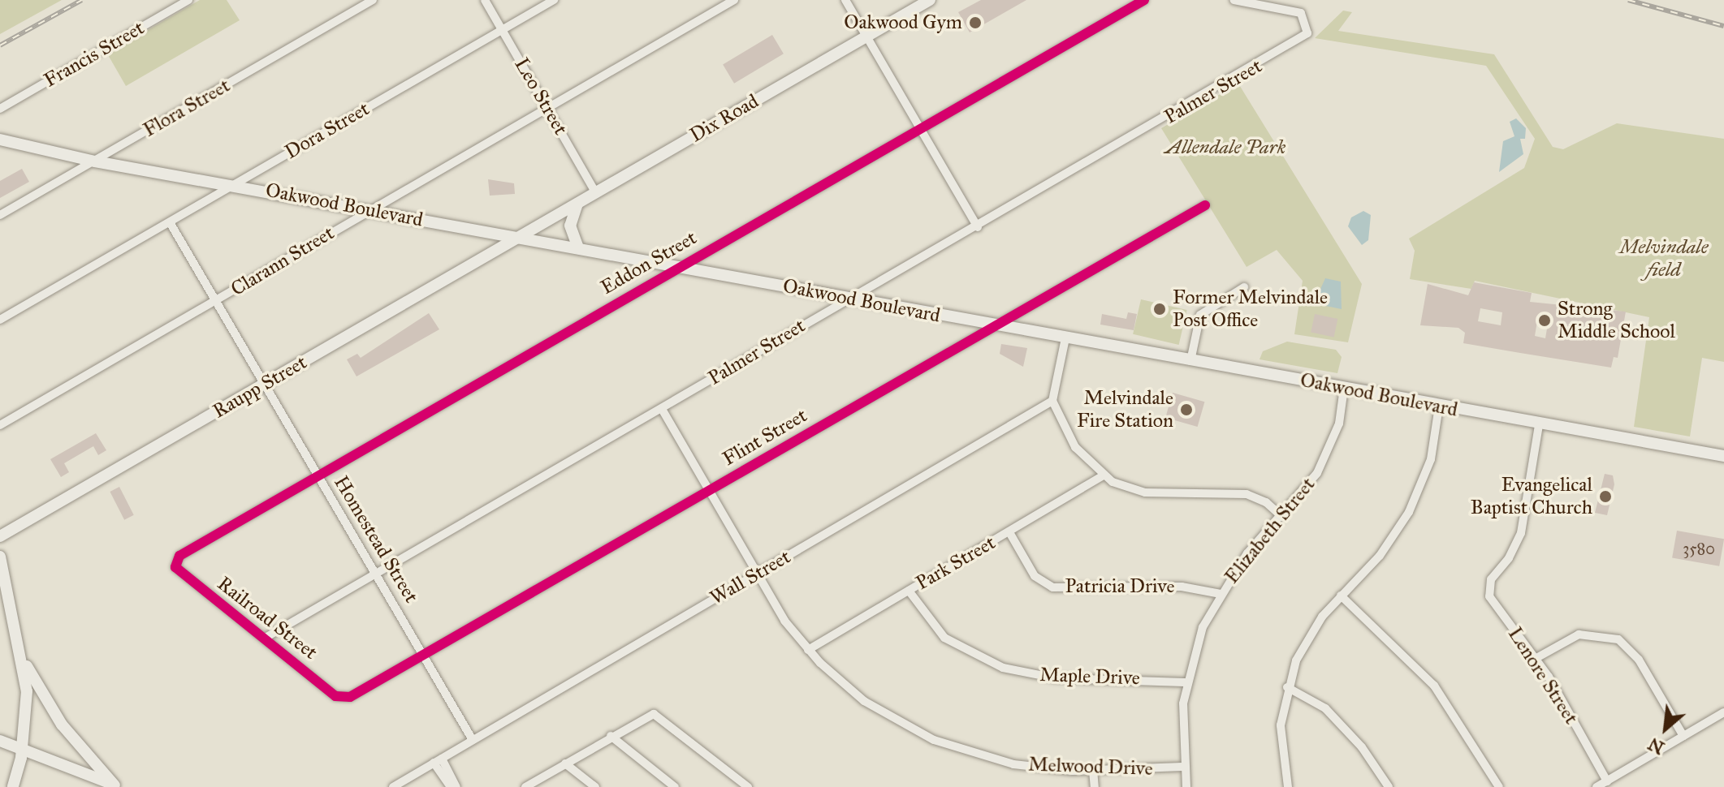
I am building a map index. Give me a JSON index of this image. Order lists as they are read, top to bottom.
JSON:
{
  "streets": {
    "main road": ["Dix Road", "Oakwood Boulevard", "Raupp Street"],
    "street": [
      "Francis Street",
      "Palmer Street",
      "Leo Street",
      "Flora Street",
      "Dora Street",
      "Clarann Street",
      "Eddon Street",
      "Flint Street",
      "Elizabeth Street",
      "Homestead Street",
      "Park Street",
      "Wall Street",
      "Patricia Drive",
      "Railroad Street",
      "Lenore Street",
      "Maple Drive",
      "Melwood Drive"
    ]
  },
  "crossings": [
    ["Palmer Street", "Oakwood Boulevard"],
    ["Palmer Street", "Homestead Street"],
    ["Palmer Street", "Railroad Street"],
    ["Palmer Street", "Melwood Drive"],
    ["Leo Street", "Dix Road"],
    ["Leo Street", "Dora Street"],
    ["Leo Street", "Clarann Street"],
    ["Flora Street", "Oakwood Boulevard"],
    ["Dix Road", "Oakwood Boulevard"],
    ["Dix Road", "Raupp Street"],
    ["Dora Street", "Oakwood Boulevard"],
    ["Dora Street", "Homestead Street"],
    ["Oakwood Boulevard", "Clarann Street"],
    ["Oakwood Boulevard", "Eddon Street"],
    ["Oakwood Boulevard", "Raupp Street"],
    ["Oakwood Boulevard", "Flint Street"],
    ["Oakwood Boulevard", "Elizabeth Street"],
    ["Oakwood Boulevard", "Lenore Street"],
    ["Clarann Street", "Homestead Street"],
    ["Eddon Street", "Homestead Street"],
    ["Eddon Street", "Railroad Street"],
    ["Raupp Street", "Homestead Street"],
    ["Flint Street", "Homestead Street"],
    ["Flint Street", "Railroad Street"],
    ["Flint Street", "Melwood Drive"],
    ["Elizabeth Street", "Patricia Drive"],
    ["Elizabeth Street", "Maple Drive"],
    ["Elizabeth Street", "Melwood Drive"],
    ["Homestead Street", "Wall Street"],
    ["Park Street", "Patricia Drive"],
    ["Park Street", "Maple Drive"],
    ["Park Street", "Melwood Drive"],
    ["Wall Street", "Melwood Drive"]
  ],
  "parks": ["Allendale Park", "Melvindale field"],
  "places": [
    "Oakwood Gym",
    "Former Melvindale Post Office",
    "Strong Middle School",
    "Melvindale Fire Station",
    "Evangelical Baptist Church"
  ],
  "house_numbers": ["3580"],
  "north": "bottom left"
}
